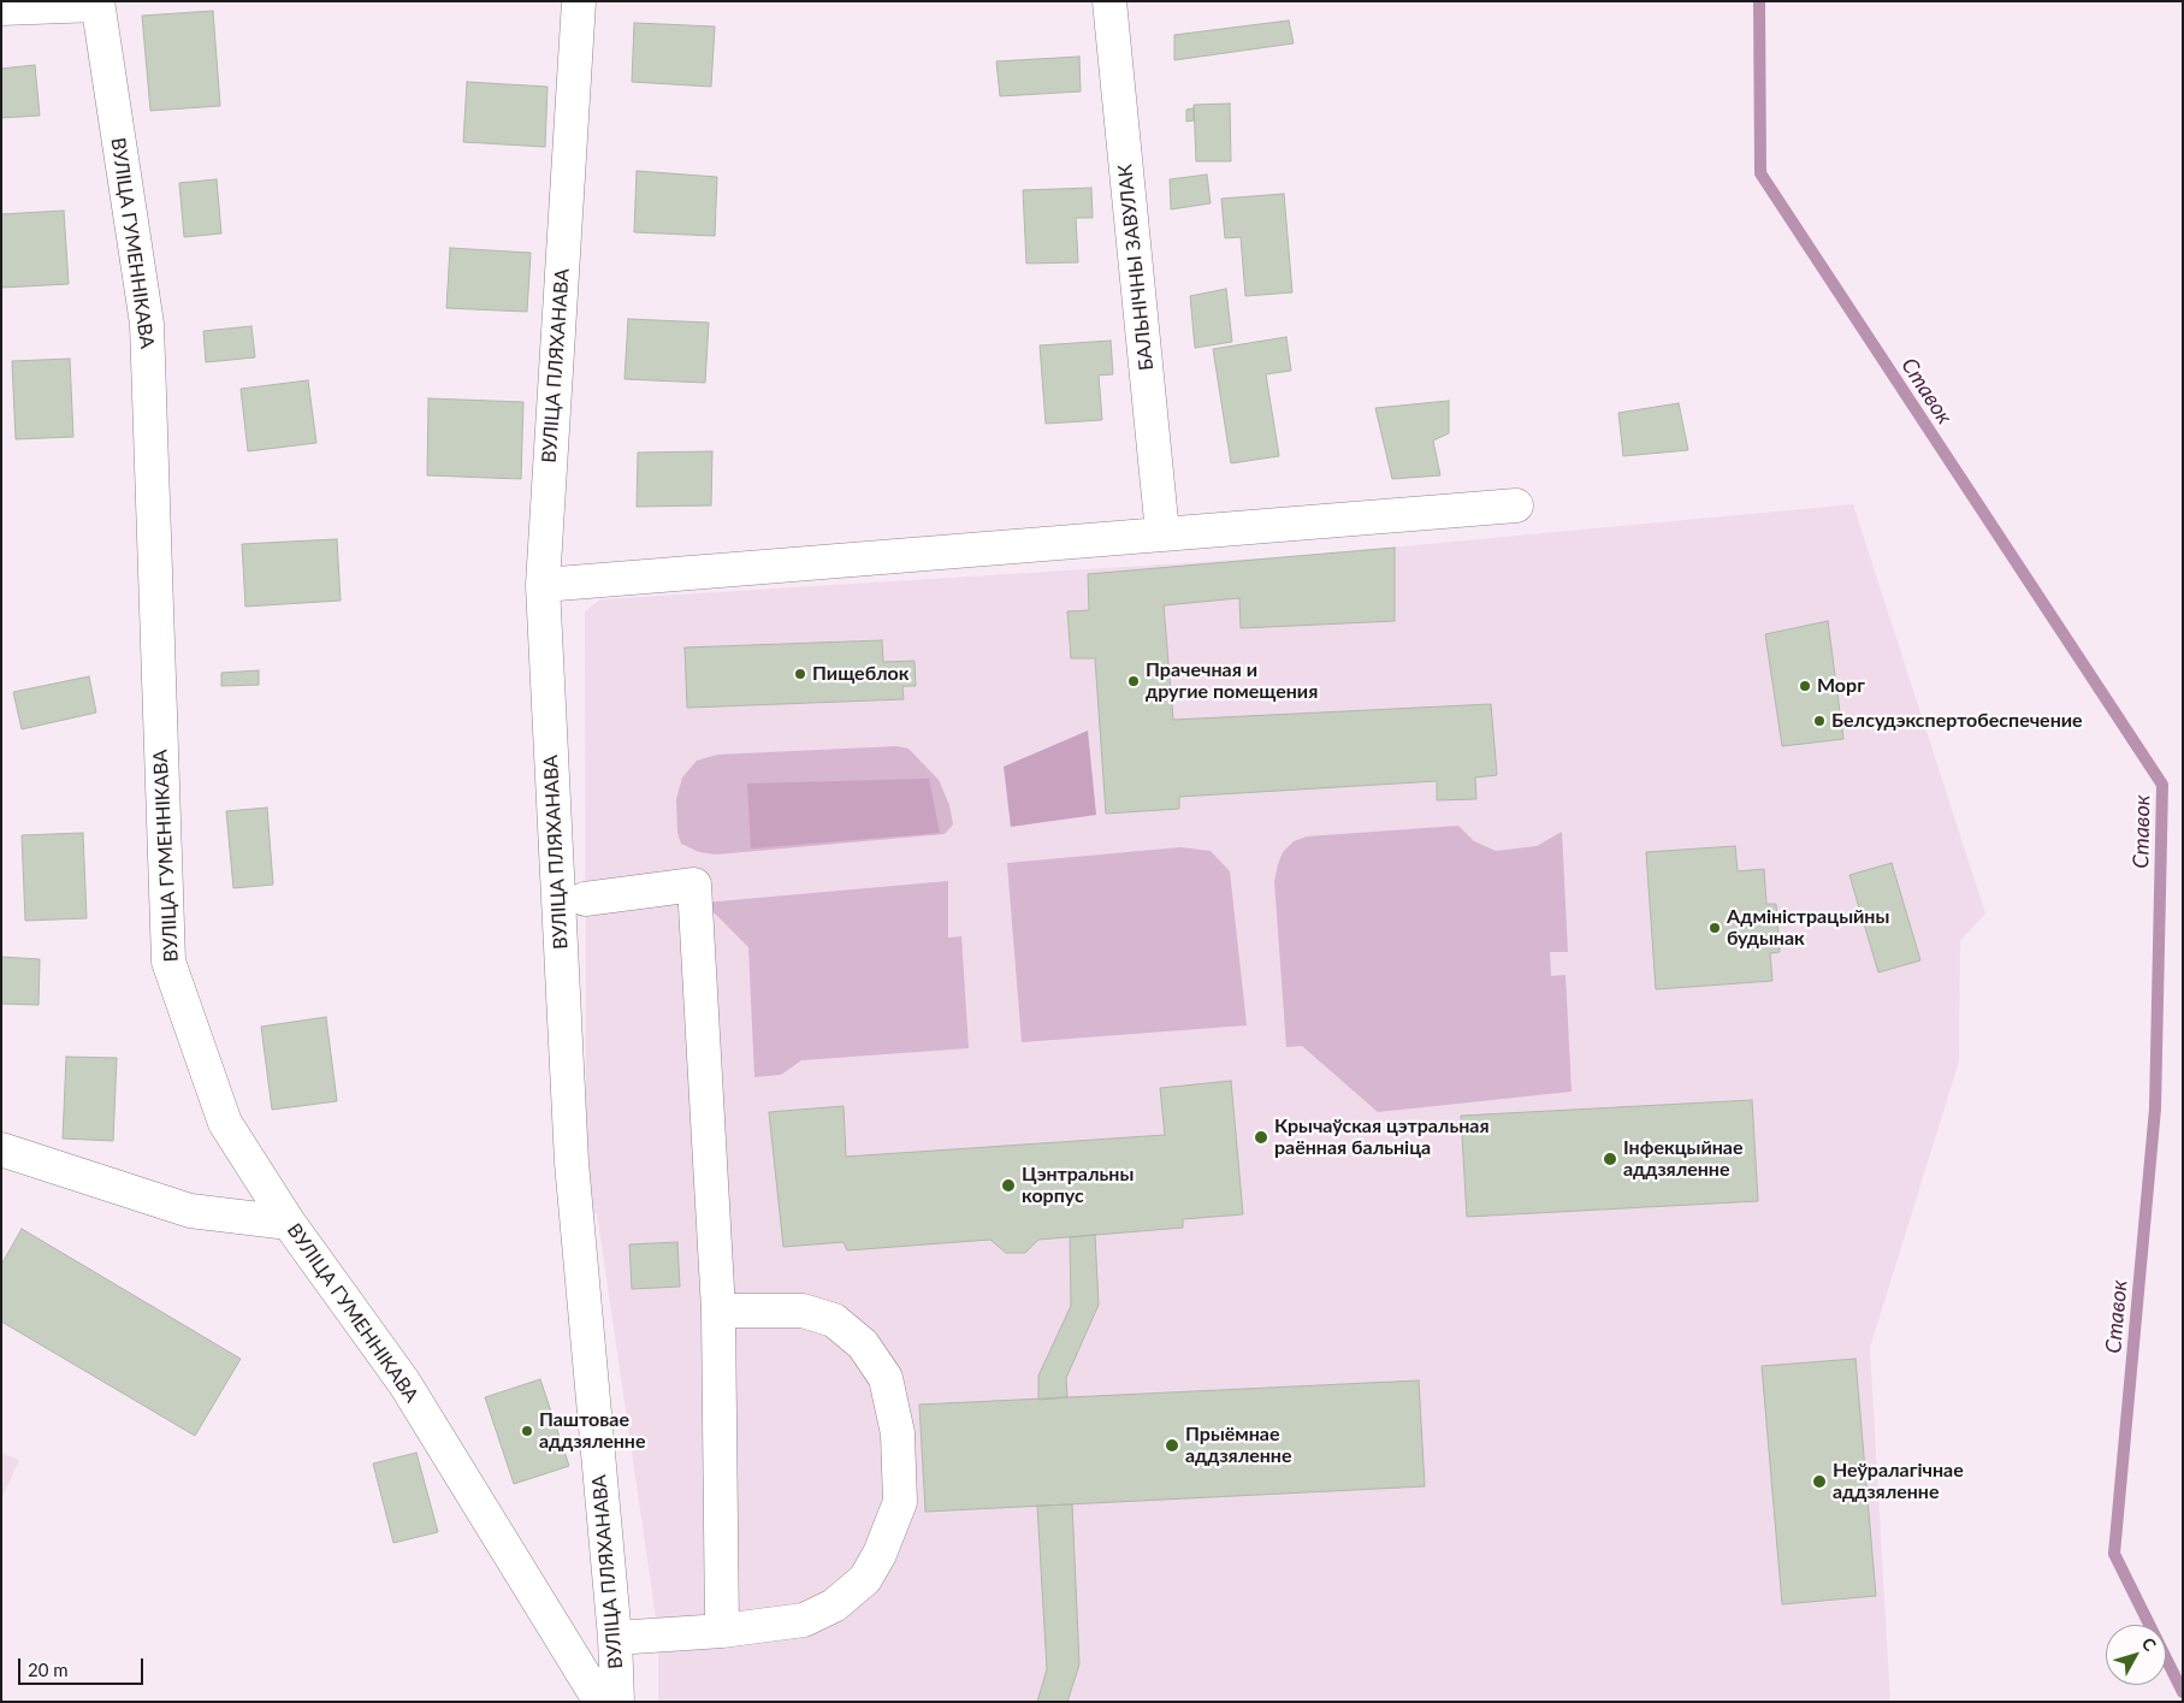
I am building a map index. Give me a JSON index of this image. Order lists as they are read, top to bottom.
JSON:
{
  "streets": {
    "street": ["ВУЛІЦА ГУМЕННІКАВА", "БАЛЬНІЧНЫ ЗАВУЛАК", "ВУЛІЦА ПЛЯХАНАВА"]
  },
  "water": ["Ставок"],
  "places": [
    "Пищеблок",
    "Прачечная и другие помещения",
    "Морг",
    "Белсудэкспертобеспечение",
    "Адміністрацыйны будынак",
    "Крычаўская цэтральная раённая бальніца",
    "Інфекцыйнае аддзяленне",
    "Цэнтральны корпус",
    "Паштовае аддзяленне",
    "Прыёмнае аддзяленне",
    "Неўралагічнае аддзяленне"
  ],
  "scale_bar": "20 m",
  "north": "top right"
}
